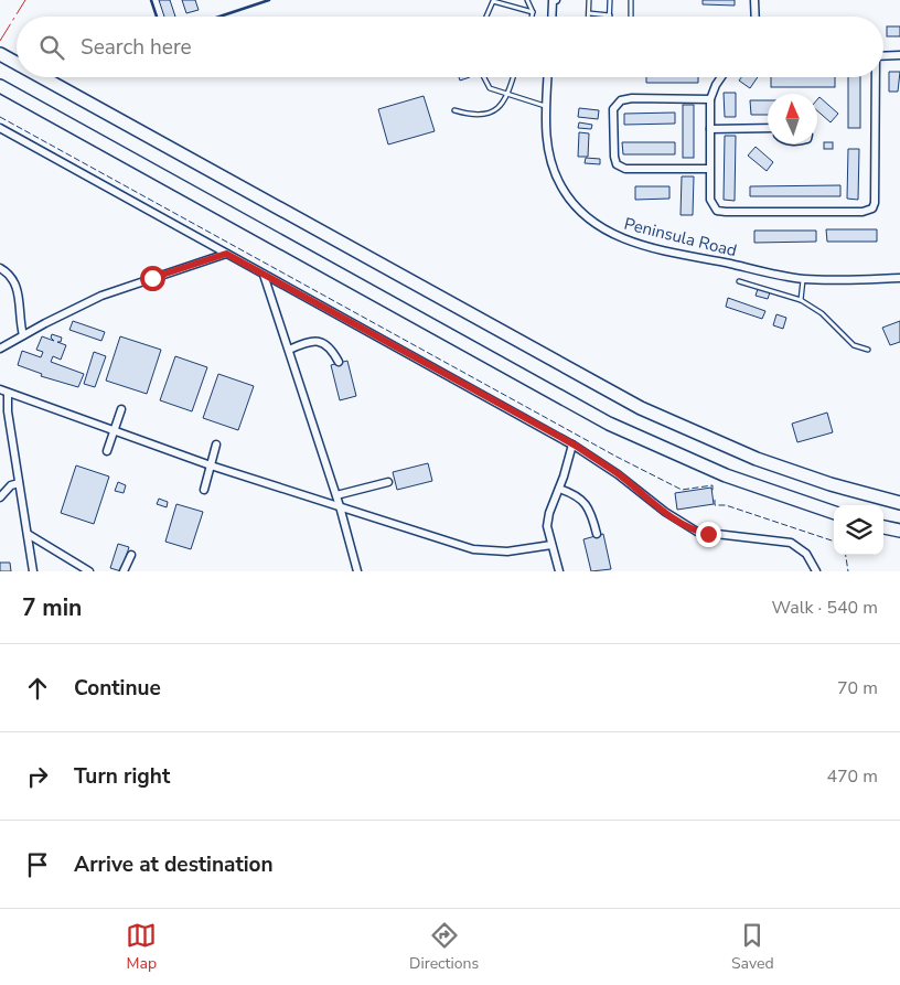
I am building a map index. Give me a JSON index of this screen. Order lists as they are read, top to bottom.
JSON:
{
  "streets": {
    "street": ["Peninsula Road"]
  },
  "north": "top",
  "page": {
    "search": "Search here",
    "heading": ["7 min", "Walk · 540 m"],
    "list": [
      ["Continue", "70 m"],
      ["Turn right", "470 m"],
      "Arrive at destination"
    ],
    "nav": ["Map", "Directions", "Saved"]
  }
}
